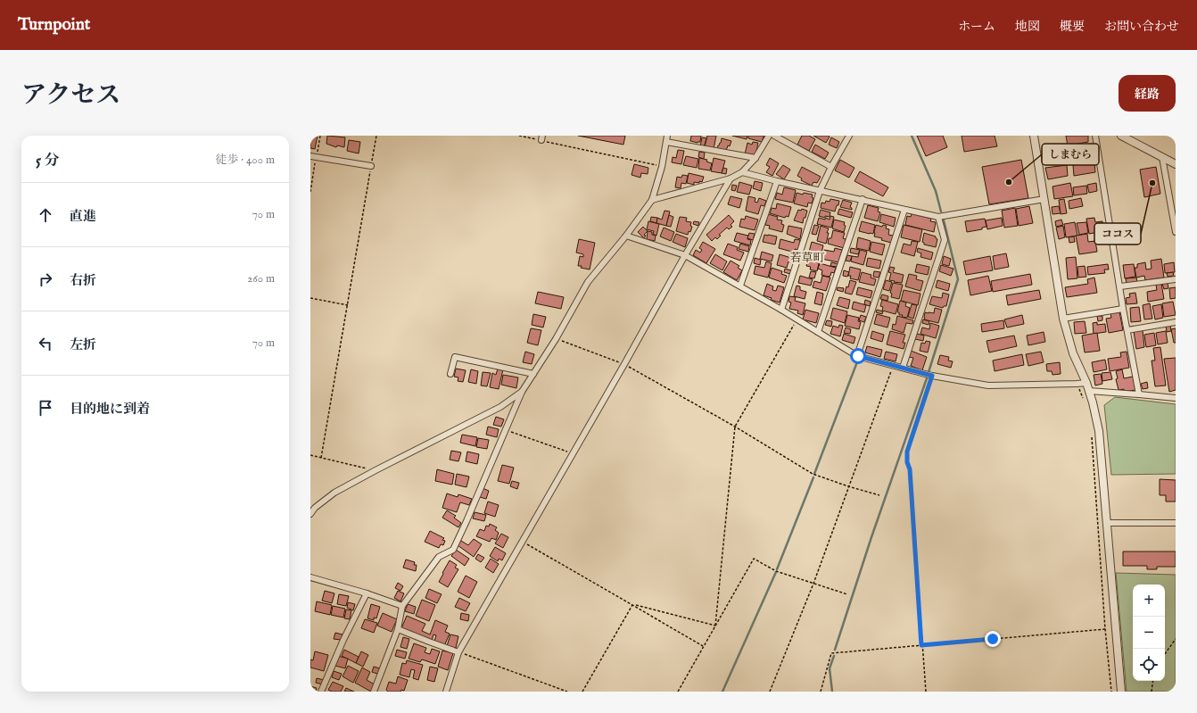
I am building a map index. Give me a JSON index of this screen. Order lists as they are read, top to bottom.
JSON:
{
  "districts": ["若草町"],
  "places": ["しまむら", "ココス"],
  "page": {
    "header": "Turnpoint",
    "nav": [
      "ホーム",
      "地図",
      "概要",
      "お問い合わせ"
    ],
    "title": "アクセス",
    "buttons": "経路",
    "heading": ["5 分", "徒歩 · 400 m"],
    "list": [
      ["直進", "70 m"],
      ["右折", "260 m"],
      ["左折", "70 m"],
      "目的地に到着"
    ],
    "map_buttons": ["+", "−"]
  }
}
